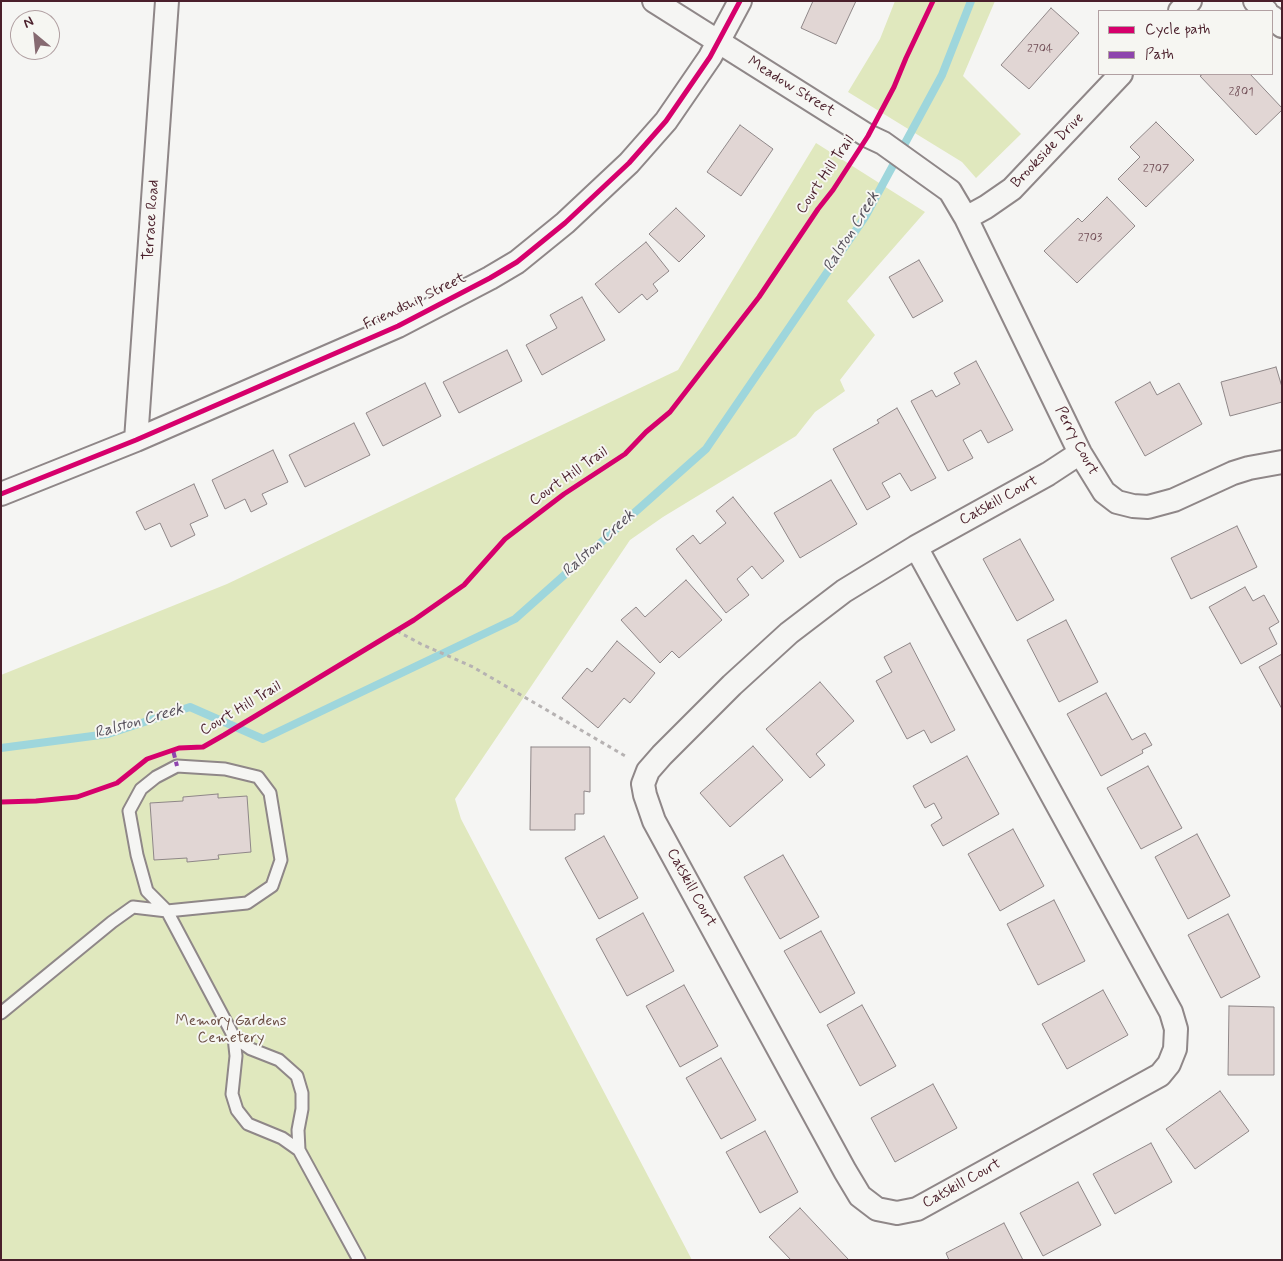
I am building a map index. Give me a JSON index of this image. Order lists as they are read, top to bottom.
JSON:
{
  "streets": {
    "street": [
      "Meadow Street",
      "Brookside Drive",
      "Terrace Road",
      "Friendship Street",
      "Perry Court",
      "Catskill Court"
    ],
    "cycle path": ["Court Hill Trail"]
  },
  "crossings": [
    ["Meadow Street", "Brookside Drive"],
    ["Meadow Street", "Friendship Street"],
    ["Meadow Street", "Perry Court"],
    ["Brookside Drive", "Perry Court"],
    ["Terrace Road", "Friendship Street"],
    ["Perry Court", "Catskill Court"]
  ],
  "water": ["Ralston Creek"],
  "parks": ["Memory Gardens Cemetery"],
  "house_numbers": [
    "2704",
    "2801",
    "2707",
    "2703"
  ],
  "legend": ["Cycle path", "Path"],
  "north": "top left"
}
